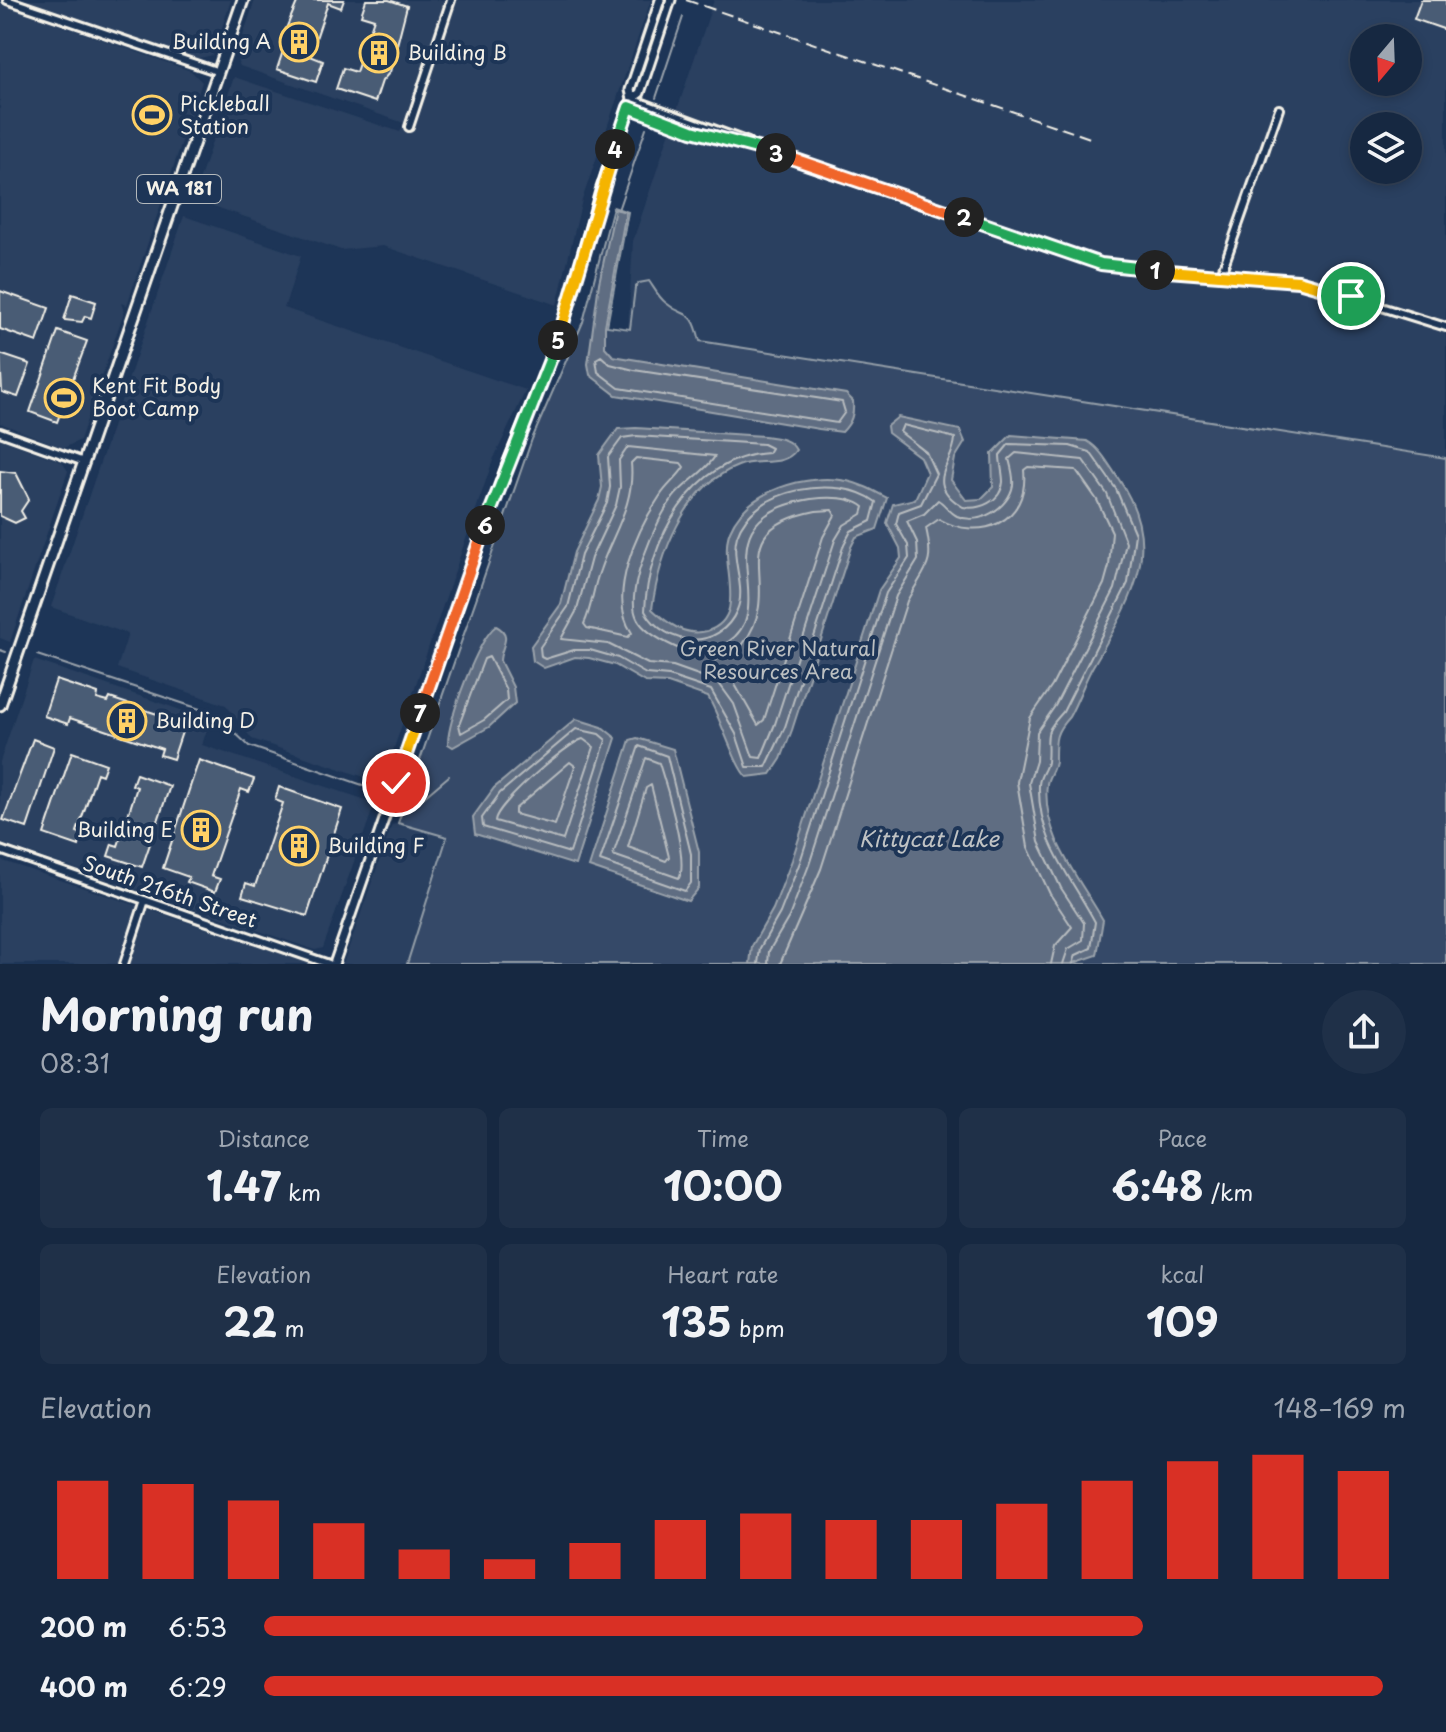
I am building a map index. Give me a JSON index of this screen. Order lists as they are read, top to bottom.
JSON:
{
  "streets": {
    "main road": ["WA 181"],
    "street": ["South 216th Street"]
  },
  "water": ["Kittycat Lake"],
  "parks": ["Green River Natural Resources Area"],
  "places": {
    "building": [
      "Building A",
      "Building B",
      "Building D",
      "Building E",
      "Building F"
    ],
    "sports": ["Pickleball Station", "Kent Fit Body Boot Camp"]
  },
  "north": "bottom",
  "page": {
    "pins": [
      "4",
      "3",
      "2",
      "1",
      "5",
      "6",
      "7"
    ],
    "heading": ["Morning run", "08:31"],
    "stats": [
      ["Distance", "1.47 km"],
      ["Time", "10:00"],
      ["Pace", "6:48 /km"],
      ["Elevation", "22 m"],
      ["Heart rate", "135 bpm"],
      ["kcal", "109"]
    ],
    "chart": ["Elevation", "148–169 m"],
    "list": [
      {
        "name": "200 m",
        "note": "6:53"
      },
      {
        "name": "400 m",
        "note": "6:29"
      }
    ]
  }
}
